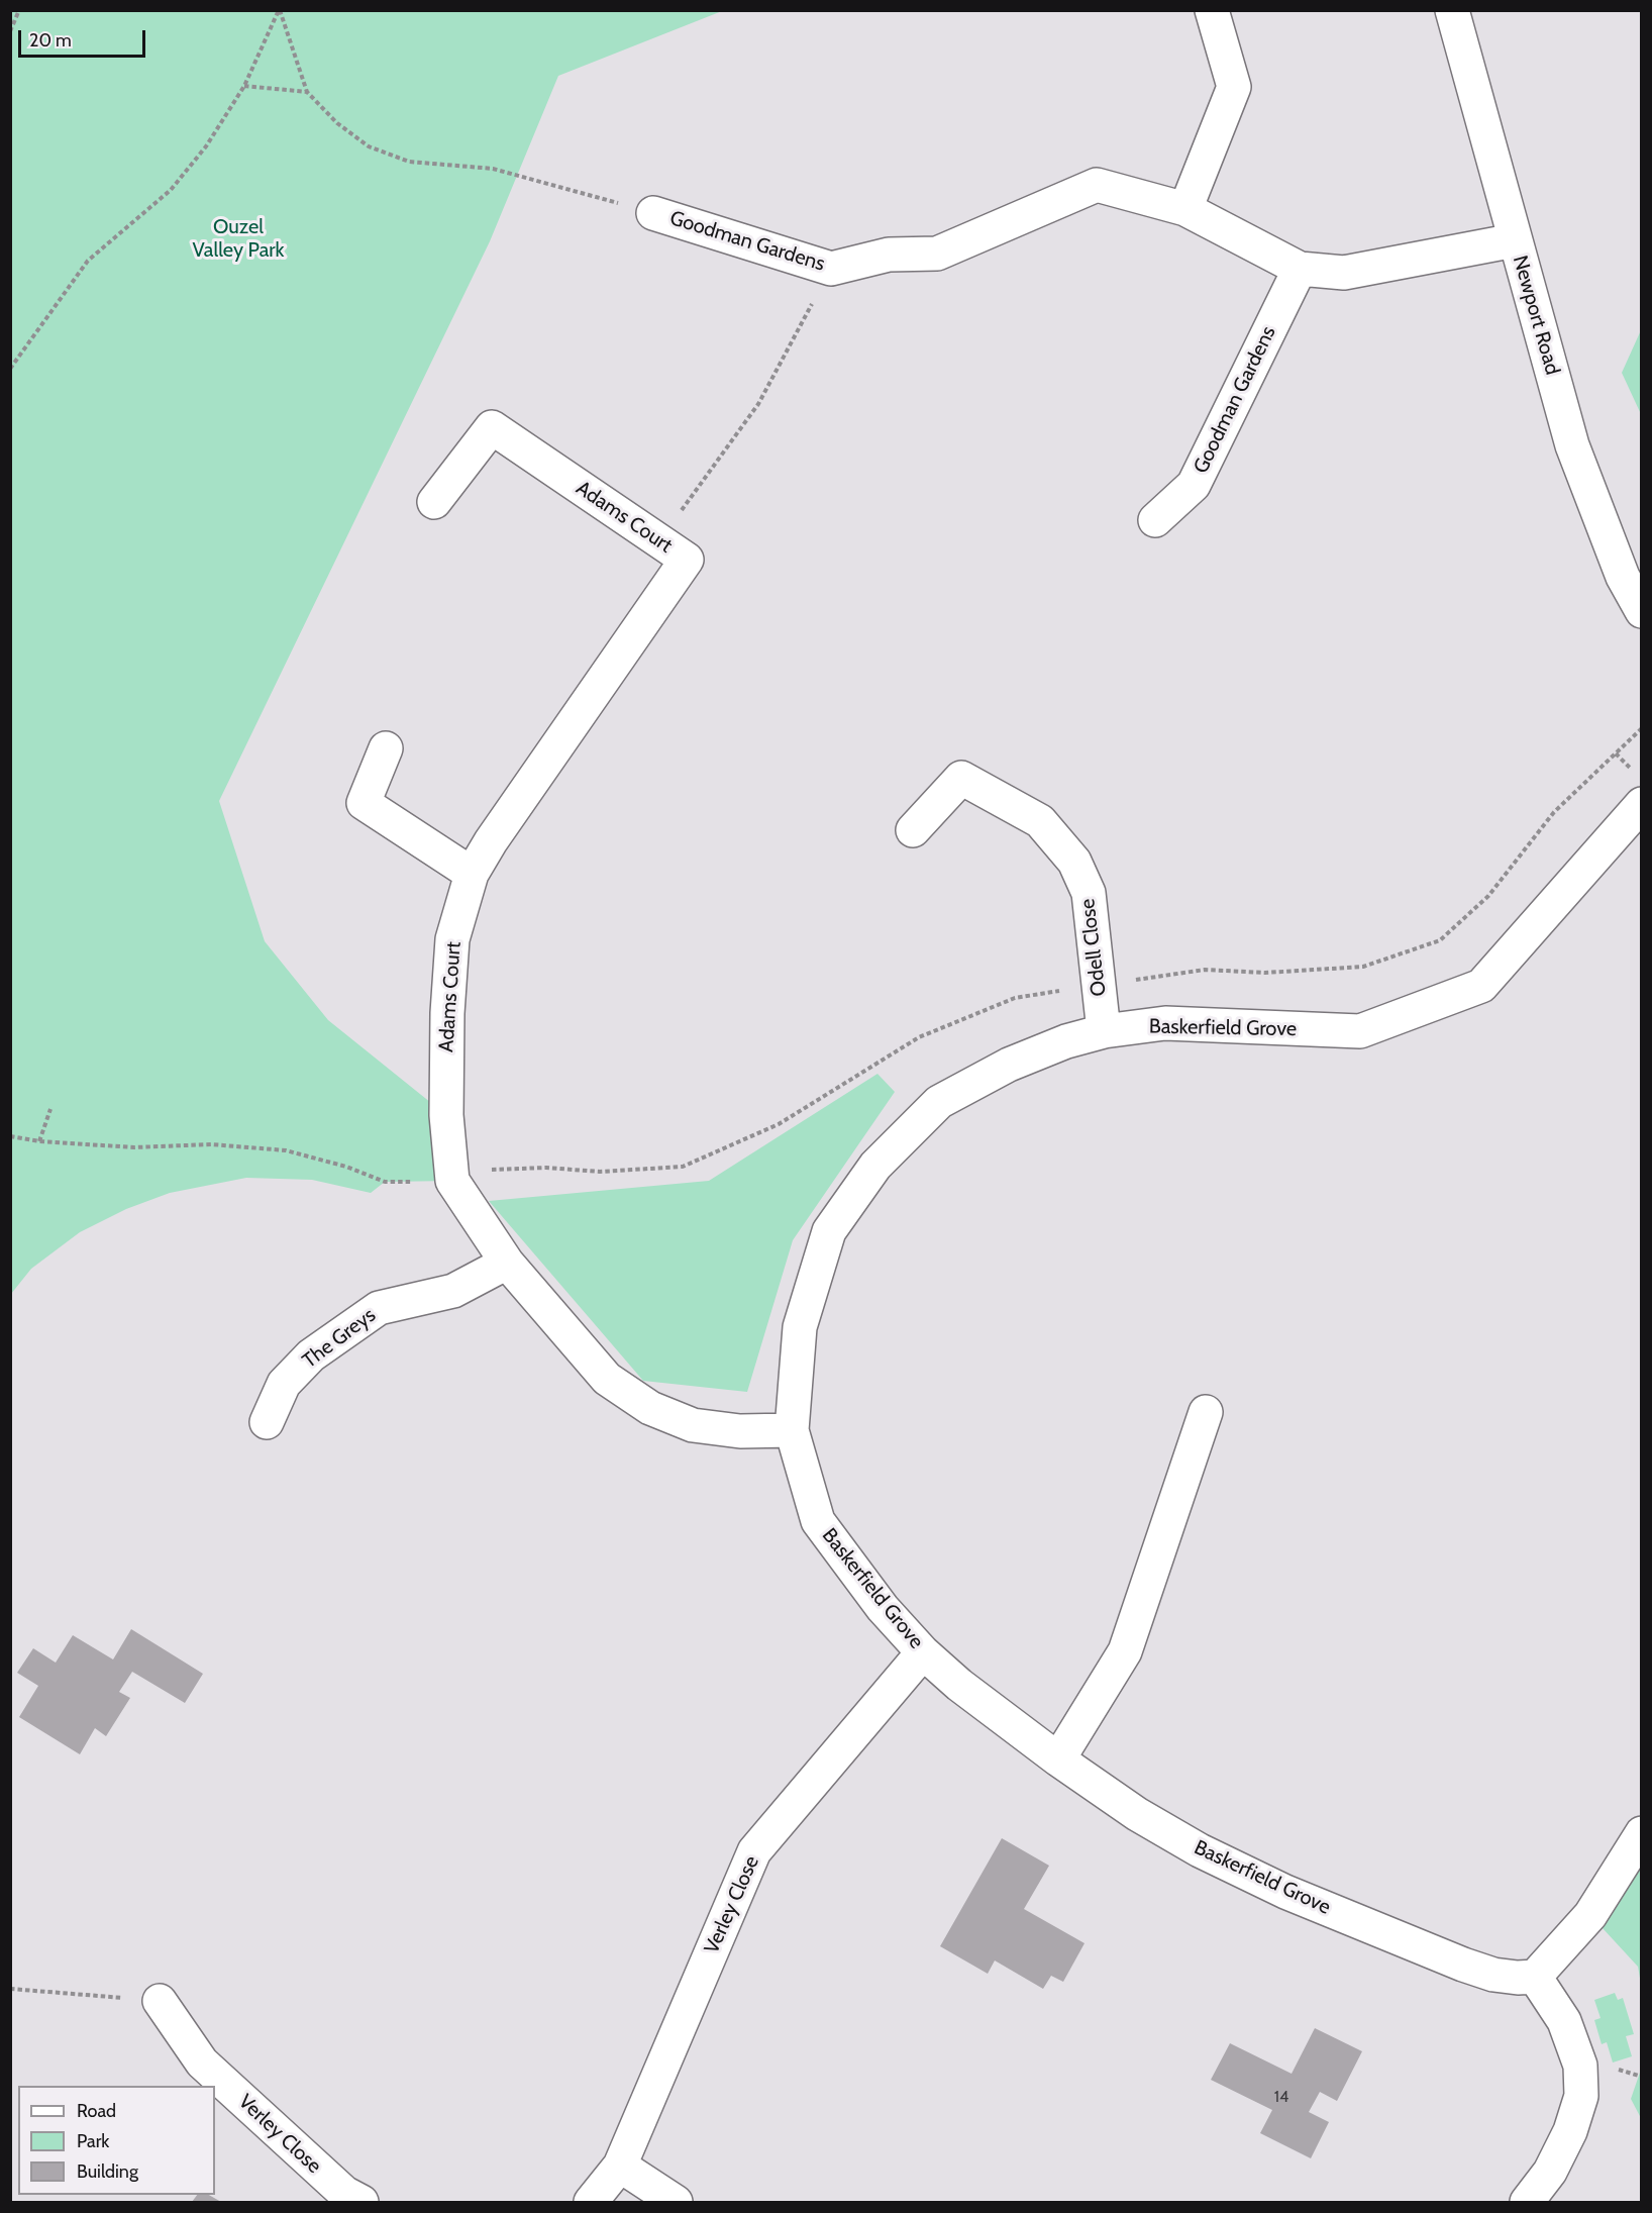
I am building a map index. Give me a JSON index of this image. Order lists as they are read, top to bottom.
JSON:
{
  "streets": {
    "street": [
      "Goodman Gardens",
      "Newport Road",
      "Adams Court",
      "Odell Close",
      "Baskerfield Grove",
      "The Greys",
      "Verley Close"
    ]
  },
  "crossings": [
    ["Goodman Gardens", "Newport Road"],
    ["Adams Court", "Baskerfield Grove"],
    ["Adams Court", "The Greys"],
    ["Odell Close", "Baskerfield Grove"],
    ["Baskerfield Grove", "Verley Close"]
  ],
  "parks": ["Ouzel Valley Park"],
  "house_numbers": ["14"],
  "legend": ["Road", "Park", "Building"],
  "scale_bar": "20 m"
}
